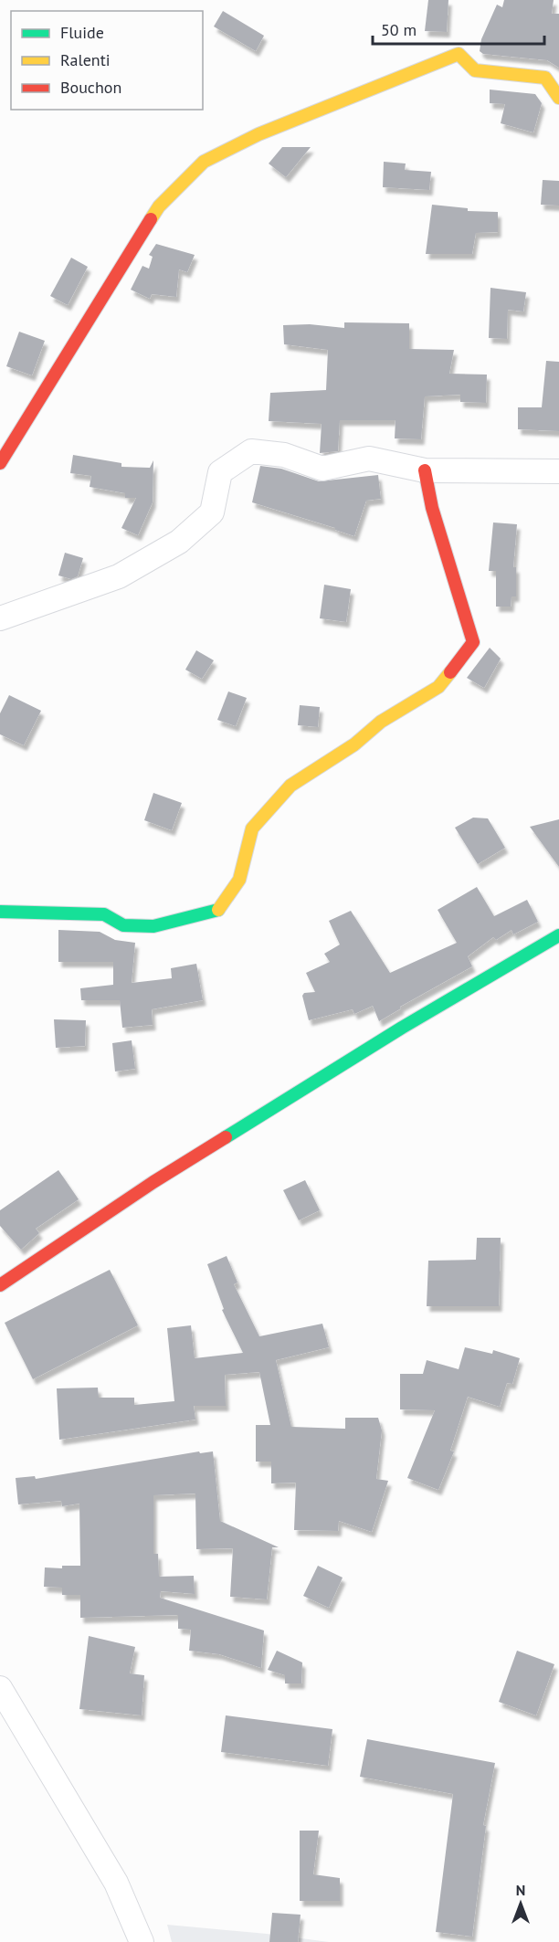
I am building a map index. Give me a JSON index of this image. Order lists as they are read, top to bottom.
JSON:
{
  "legend": ["Fluide", "Ralenti", "Bouchon"],
  "scale_bar": "50 m",
  "north": "top"
}
